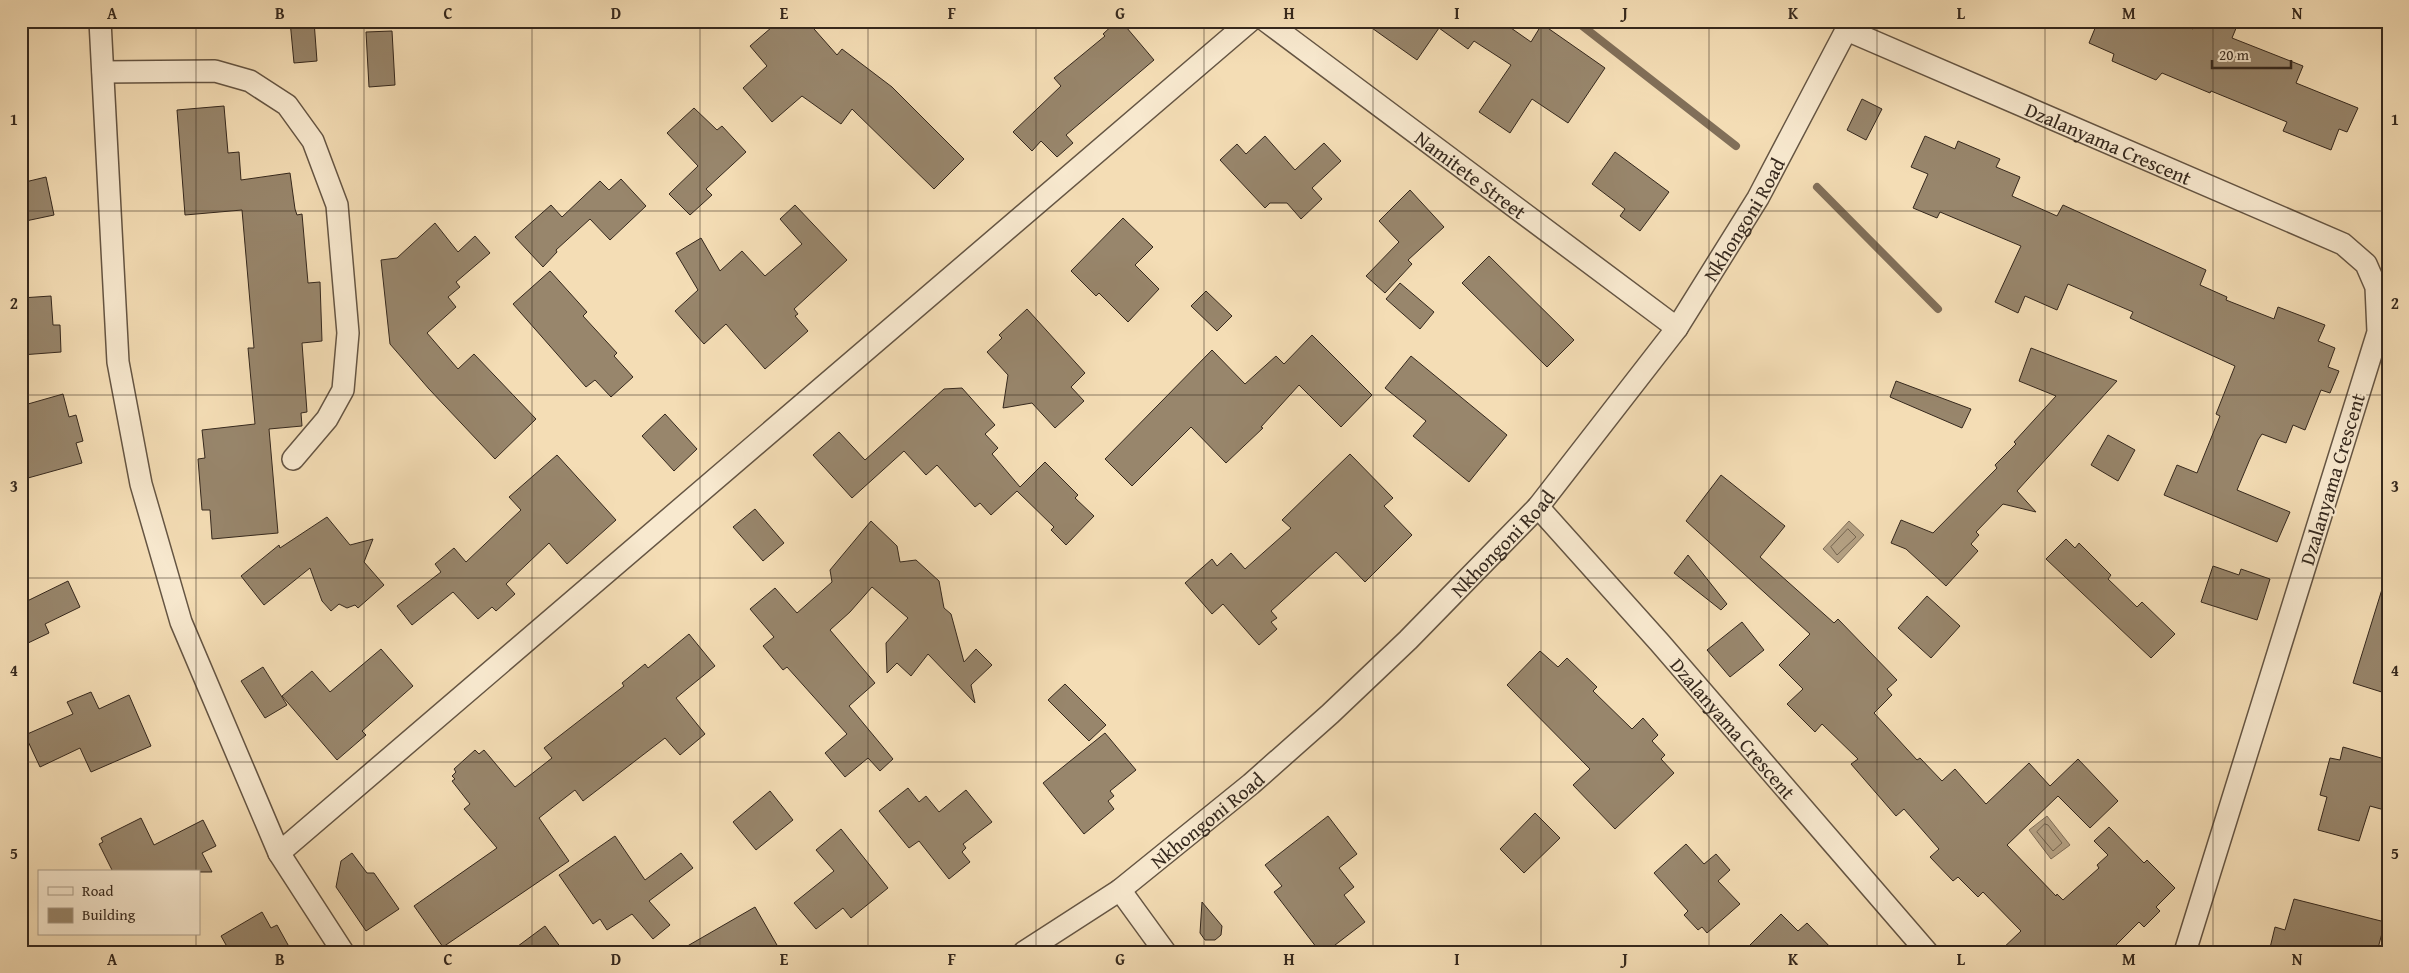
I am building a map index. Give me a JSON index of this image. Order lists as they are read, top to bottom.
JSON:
{
  "streets": {
    "street": ["Dzalanyama Crescent", "Namitete Street", "Nkhongoni Road"]
  },
  "crossings": [
    ["Dzalanyama Crescent", "Nkhongoni Road"],
    ["Namitete Street", "Nkhongoni Road"]
  ],
  "legend": ["Road", "Building"],
  "scale_bar": "20 m",
  "grid": {
    "columns": [
      "A",
      "B",
      "C",
      "D",
      "E",
      "F",
      "G",
      "H",
      "I",
      "J",
      "K",
      "L",
      "M",
      "N"
    ],
    "rows": [
      "1",
      "2",
      "3",
      "4",
      "5"
    ]
  }
}
